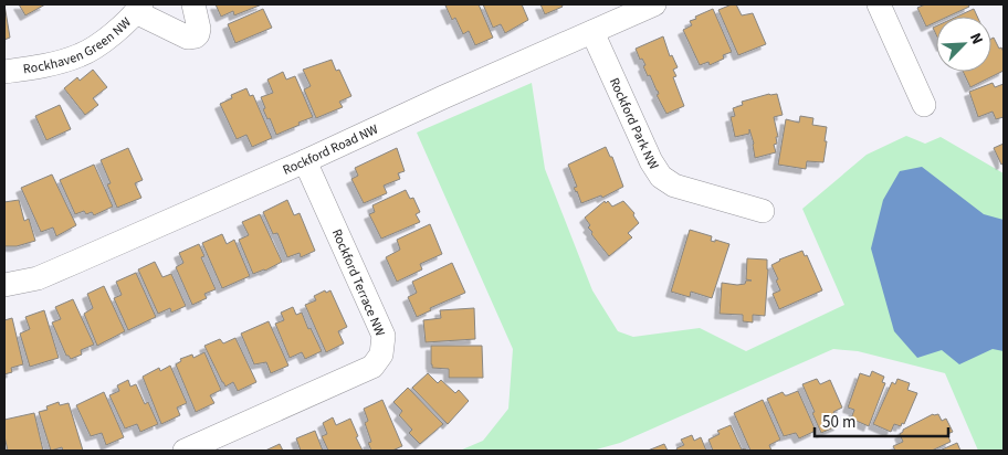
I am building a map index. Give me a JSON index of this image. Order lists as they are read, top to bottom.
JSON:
{
  "streets": {
    "street": [
      "Rockhaven Green NW",
      "Rockford Park NW",
      "Rockford Road NW",
      "Rockford Terrace NW"
    ]
  },
  "crossings": [
    ["Rockford Park NW", "Rockford Road NW"],
    ["Rockford Road NW", "Rockford Terrace NW"]
  ],
  "scale_bar": "50 m",
  "north": "top right"
}
